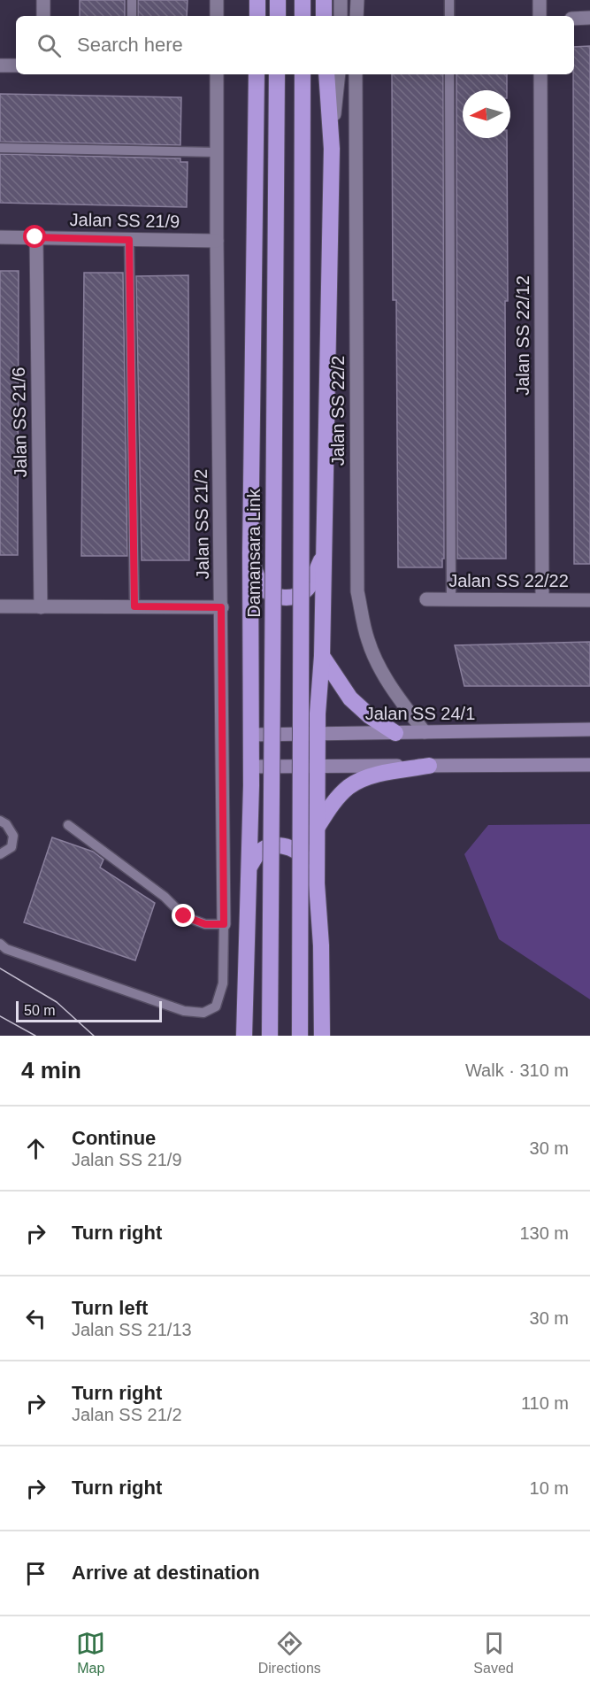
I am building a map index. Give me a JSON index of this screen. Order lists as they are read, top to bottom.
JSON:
{
  "streets": {
    "highway": ["Damansara Link"],
    "main road": ["Jalan SS 24/1"],
    "street": [
      "Jalan SS 21/9",
      "Jalan SS 22/12",
      "Jalan SS 22/2",
      "Jalan SS 21/6",
      "Jalan SS 21/2",
      "Jalan SS 22/22"
    ]
  },
  "crossings": [
    ["Jalan SS 21/9", "Jalan SS 21/6"],
    ["Jalan SS 21/9", "Jalan SS 21/2"],
    ["Jalan SS 22/12", "Jalan SS 22/22"],
    ["Jalan SS 22/2", "Jalan SS 24/1"]
  ],
  "scale_bar": "50 m",
  "north": "left",
  "page": {
    "search": "Search here",
    "scale": "50 m",
    "heading": ["4 min", "Walk · 310 m"],
    "list": [
      ["Continue", "Jalan SS 21/9", "30 m"],
      ["Turn right", "130 m"],
      ["Turn left", "Jalan SS 21/13", "30 m"],
      ["Turn right", "Jalan SS 21/2", "110 m"],
      ["Turn right", "10 m"],
      "Arrive at destination"
    ],
    "nav": ["Map", "Directions", "Saved"]
  }
}
